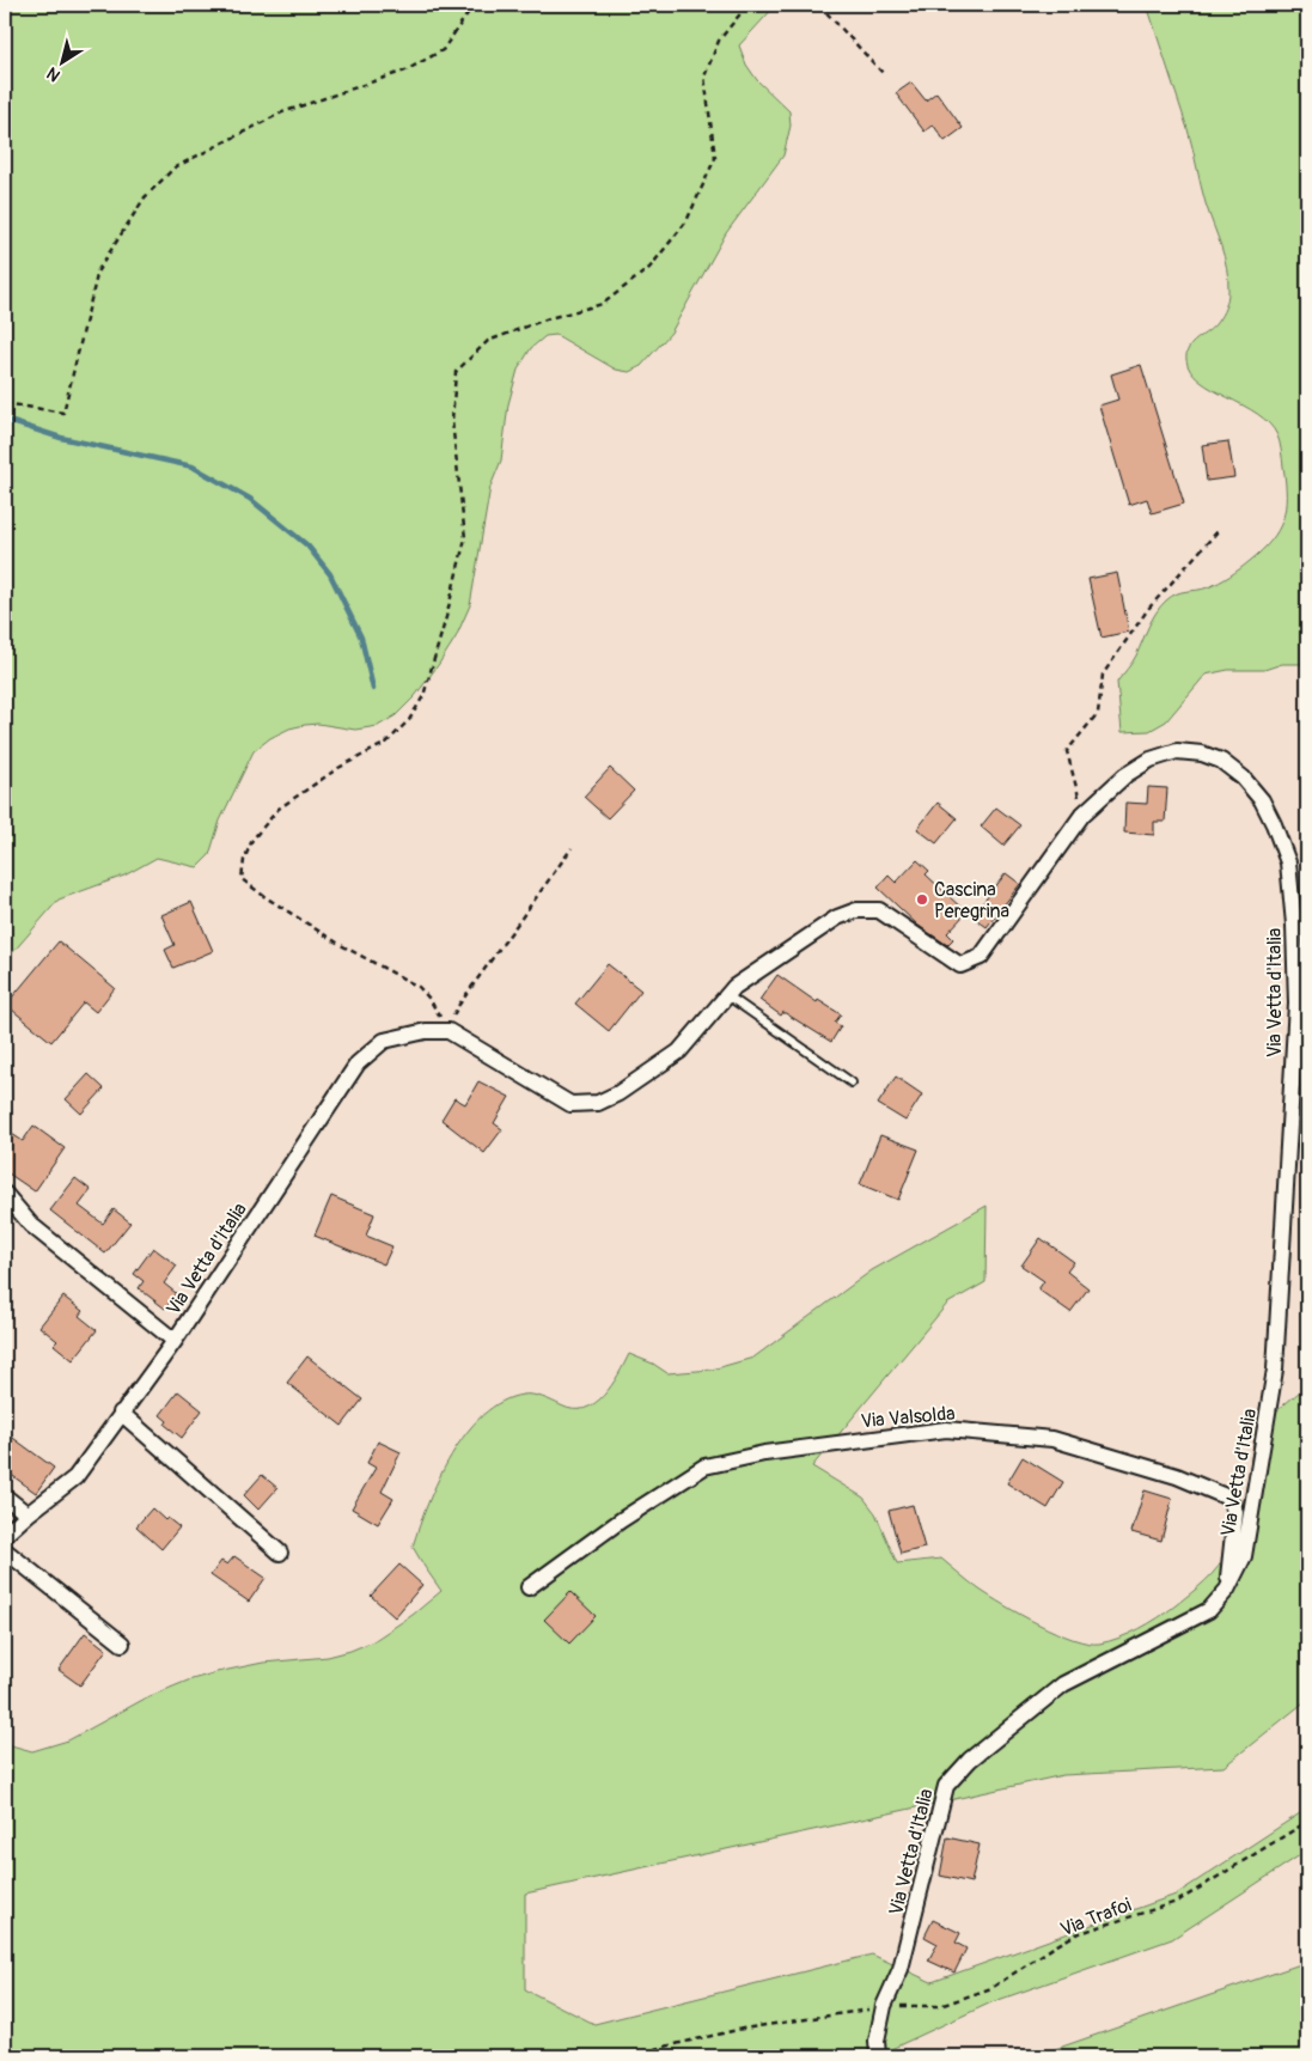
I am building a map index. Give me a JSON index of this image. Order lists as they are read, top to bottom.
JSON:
{
  "streets": {
    "street": ["Via Vetta d'Italia", "Via Valsolda"],
    "path": ["Via Trafoi"]
  },
  "crossings": [
    ["Via Vetta d'Italia", "Via Valsolda"],
    ["Via Vetta d'Italia", "Via Trafoi"]
  ],
  "places": ["Cascina Peregrina"],
  "north": "bottom left"
}
